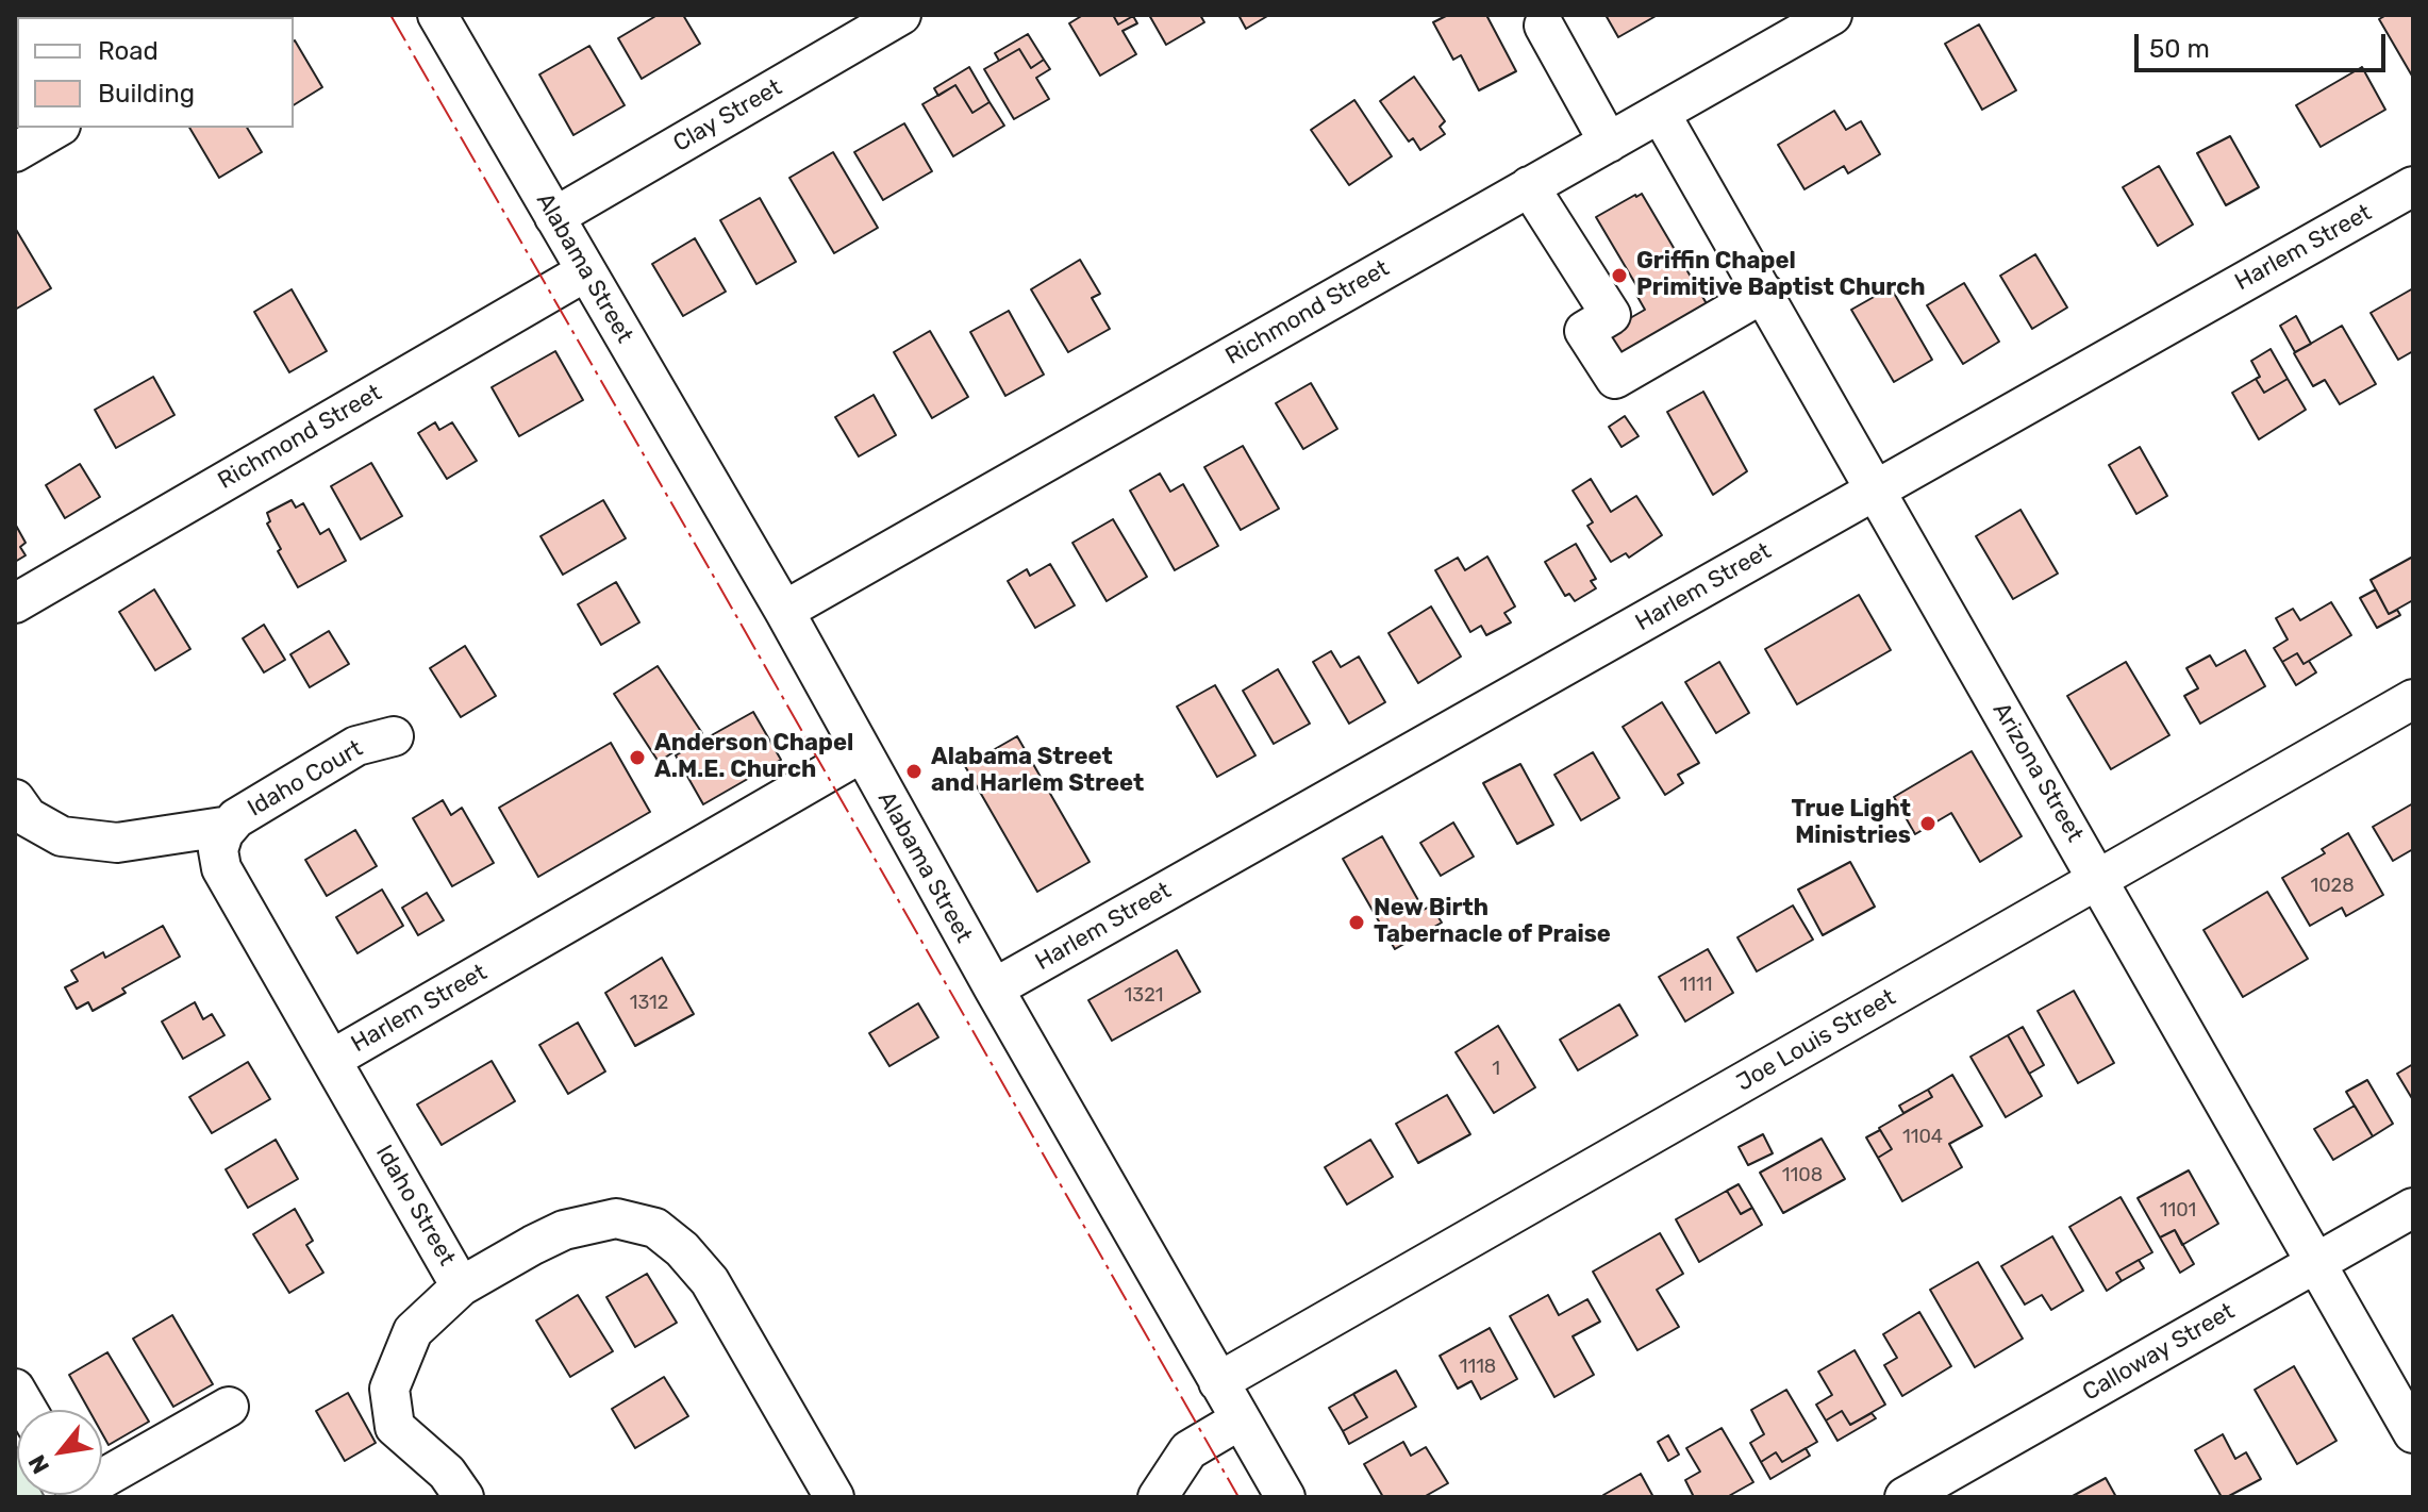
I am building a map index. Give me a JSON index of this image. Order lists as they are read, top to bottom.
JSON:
{
  "streets": {
    "street": [
      "Clay Street",
      "Harlem Street",
      "Alabama Street",
      "Richmond Street",
      "Arizona Street",
      "Idaho Court",
      "Joe Louis Street",
      "Idaho Street",
      "Calloway Street"
    ]
  },
  "crossings": [
    ["Clay Street", "Alabama Street"],
    ["Harlem Street", "Alabama Street"],
    ["Harlem Street", "Arizona Street"],
    ["Harlem Street", "Idaho Street"],
    ["Alabama Street", "Richmond Street"],
    ["Alabama Street", "Joe Louis Street"],
    ["Richmond Street", "Arizona Street"],
    ["Arizona Street", "Joe Louis Street"],
    ["Arizona Street", "Calloway Street"],
    ["Idaho Court", "Idaho Street"]
  ],
  "places": [
    "Griffin Chapel Primitive Baptist Church",
    "Anderson Chapel A.M.E. Church",
    "Alabama Street and Harlem Street",
    "True Light Ministries",
    "New Birth Tabernacle of Praise"
  ],
  "house_numbers": [
    "1028",
    "1111",
    "1321",
    "1312",
    "1",
    "1104",
    "1108",
    "1101",
    "1118"
  ],
  "legend": ["Road", "Building"],
  "scale_bar": "50 m",
  "north": "bottom left"
}
